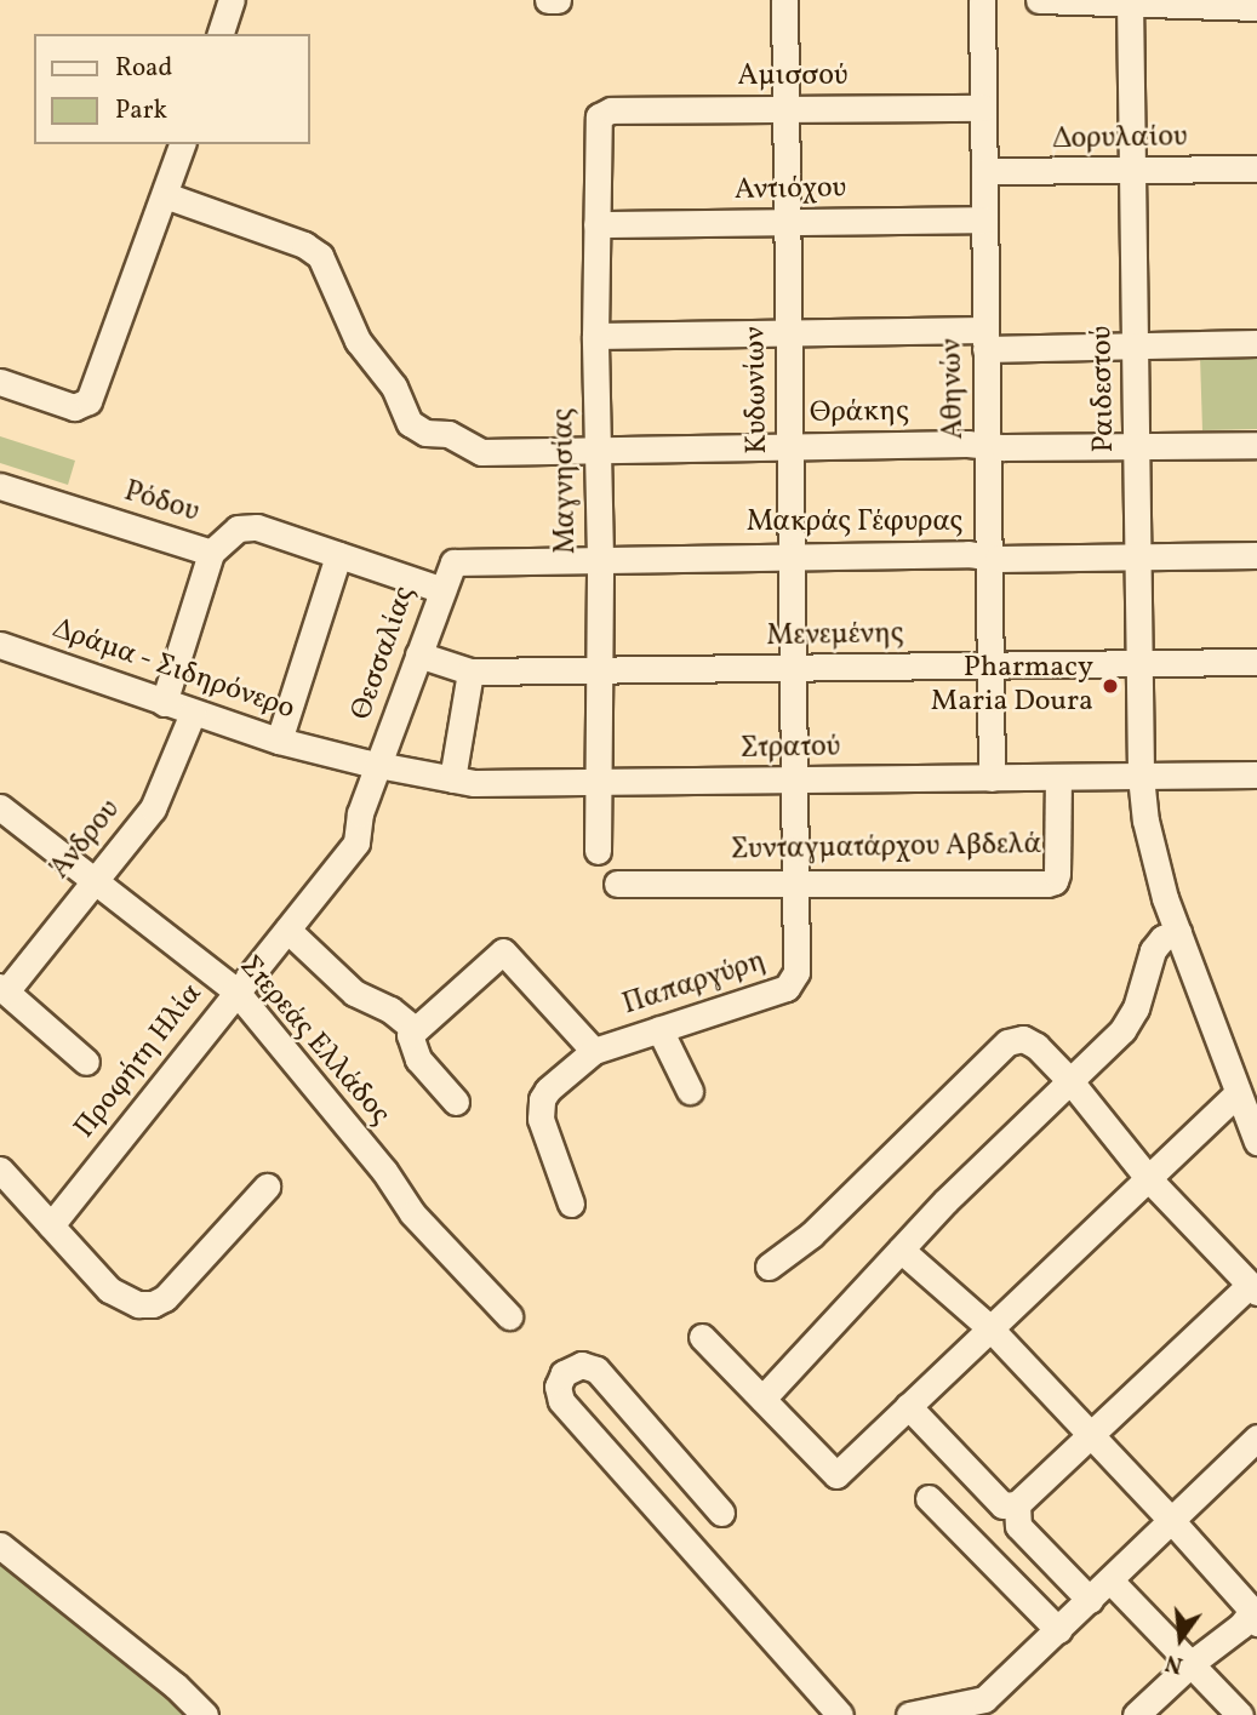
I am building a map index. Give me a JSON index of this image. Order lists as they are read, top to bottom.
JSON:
{
  "streets": {
    "street": [
      "Αμισσού",
      "Δορυλαίου",
      "Αντιόχου",
      "Αθηνών",
      "Ραιδεστού",
      "Κυδωνίων",
      "Θράκης",
      "Μαγνησίας",
      "Ρόδου",
      "Μακράς Γέφυρας",
      "Μενεμένης",
      "Θεσσαλίας",
      "Δράμα - Σιδηρόνερο",
      "Στρατού",
      "Άνδρου",
      "Συνταγματάρχου Αβδελά",
      "Παπαργύρη",
      "Στερεάς Ελλάδος",
      "Προφήτη Ηλία"
    ]
  },
  "crossings": [
    ["Αμισσού", "Αθηνών"],
    ["Αμισσού", "Κυδωνίων"],
    ["Αμισσού", "Μαγνησίας"],
    ["Δορυλαίου", "Αθηνών"],
    ["Δορυλαίου", "Ραιδεστού"],
    ["Αντιόχου", "Αθηνών"],
    ["Αντιόχου", "Κυδωνίων"],
    ["Αντιόχου", "Μαγνησίας"],
    ["Αθηνών", "Θράκης"],
    ["Αθηνών", "Μακράς Γέφυρας"],
    ["Αθηνών", "Μενεμένης"],
    ["Αθηνών", "Στρατού"],
    ["Ραιδεστού", "Θράκης"],
    ["Ραιδεστού", "Μακράς Γέφυρας"],
    ["Ραιδεστού", "Μενεμένης"],
    ["Ραιδεστού", "Στρατού"],
    ["Κυδωνίων", "Θράκης"],
    ["Κυδωνίων", "Μακράς Γέφυρας"],
    ["Κυδωνίων", "Μενεμένης"],
    ["Κυδωνίων", "Στρατού"],
    ["Κυδωνίων", "Παπαργύρη"],
    ["Θράκης", "Μαγνησίας"],
    ["Μαγνησίας", "Μακράς Γέφυρας"],
    ["Μαγνησίας", "Μενεμένης"],
    ["Μαγνησίας", "Στρατού"],
    ["Ρόδου", "Θεσσαλίας"],
    ["Μακράς Γέφυρας", "Θεσσαλίας"],
    ["Μενεμένης", "Θεσσαλίας"],
    ["Θεσσαλίας", "Στρατού"],
    ["Θεσσαλίας", "Προφήτη Ηλία"],
    ["Δράμα - Σιδηρόνερο", "Στρατού"],
    ["Δράμα - Σιδηρόνερο", "Άνδρου"],
    ["Στρατού", "Συνταγματάρχου Αβδελά"],
    ["Στρατού", "Παπαργύρη"],
    ["Στρατού", "Προφήτη Ηλία"],
    ["Άνδρου", "Στερεάς Ελλάδος"],
    ["Συνταγματάρχου Αβδελά", "Παπαργύρη"],
    ["Στερεάς Ελλάδος", "Προφήτη Ηλία"]
  ],
  "places": ["Pharmacy Maria Doura"],
  "legend": ["Road", "Park"],
  "north": "bottom"
}
